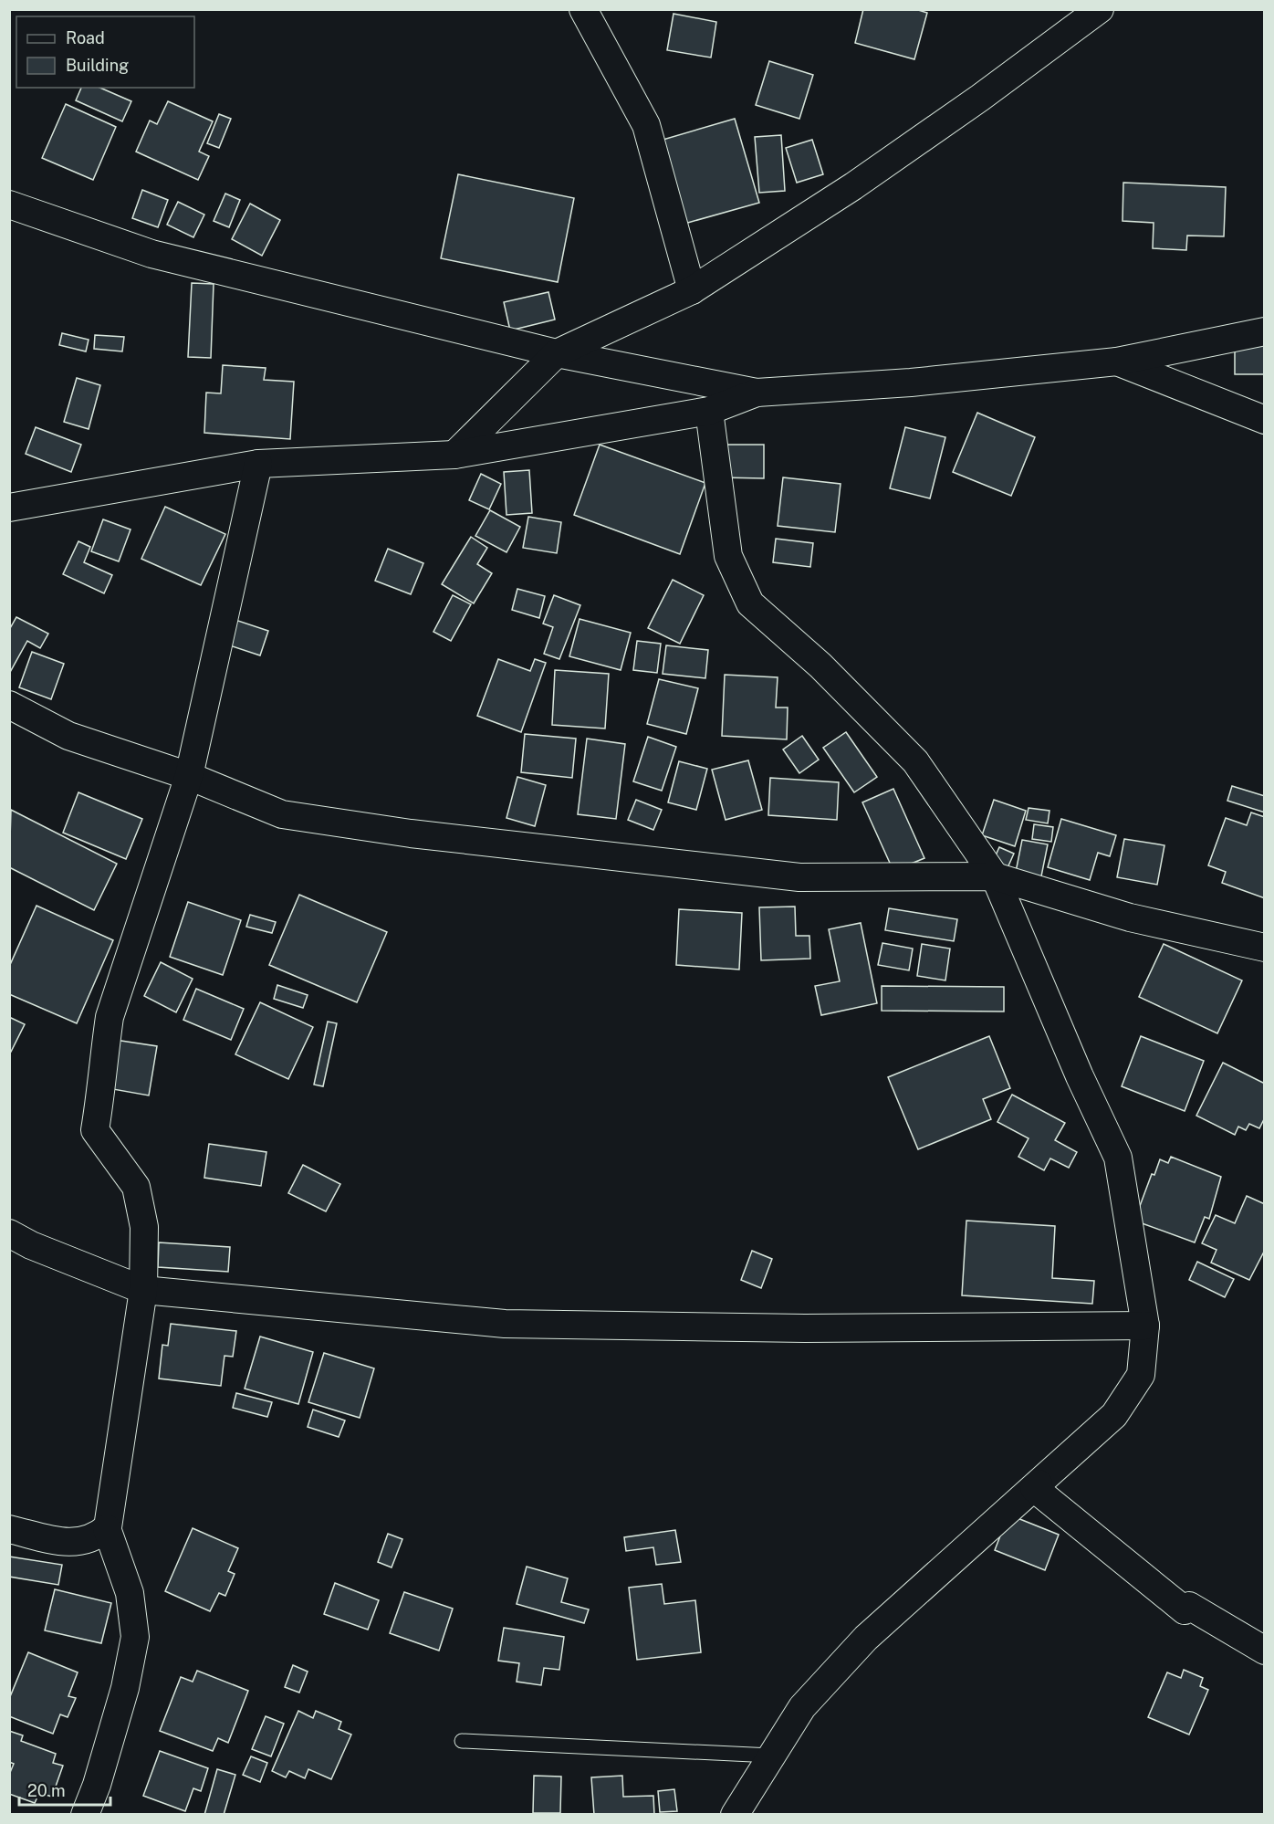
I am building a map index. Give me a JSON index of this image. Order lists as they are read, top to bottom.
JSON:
{
  "legend": ["Road", "Building"],
  "scale_bar": "20 m"
}
